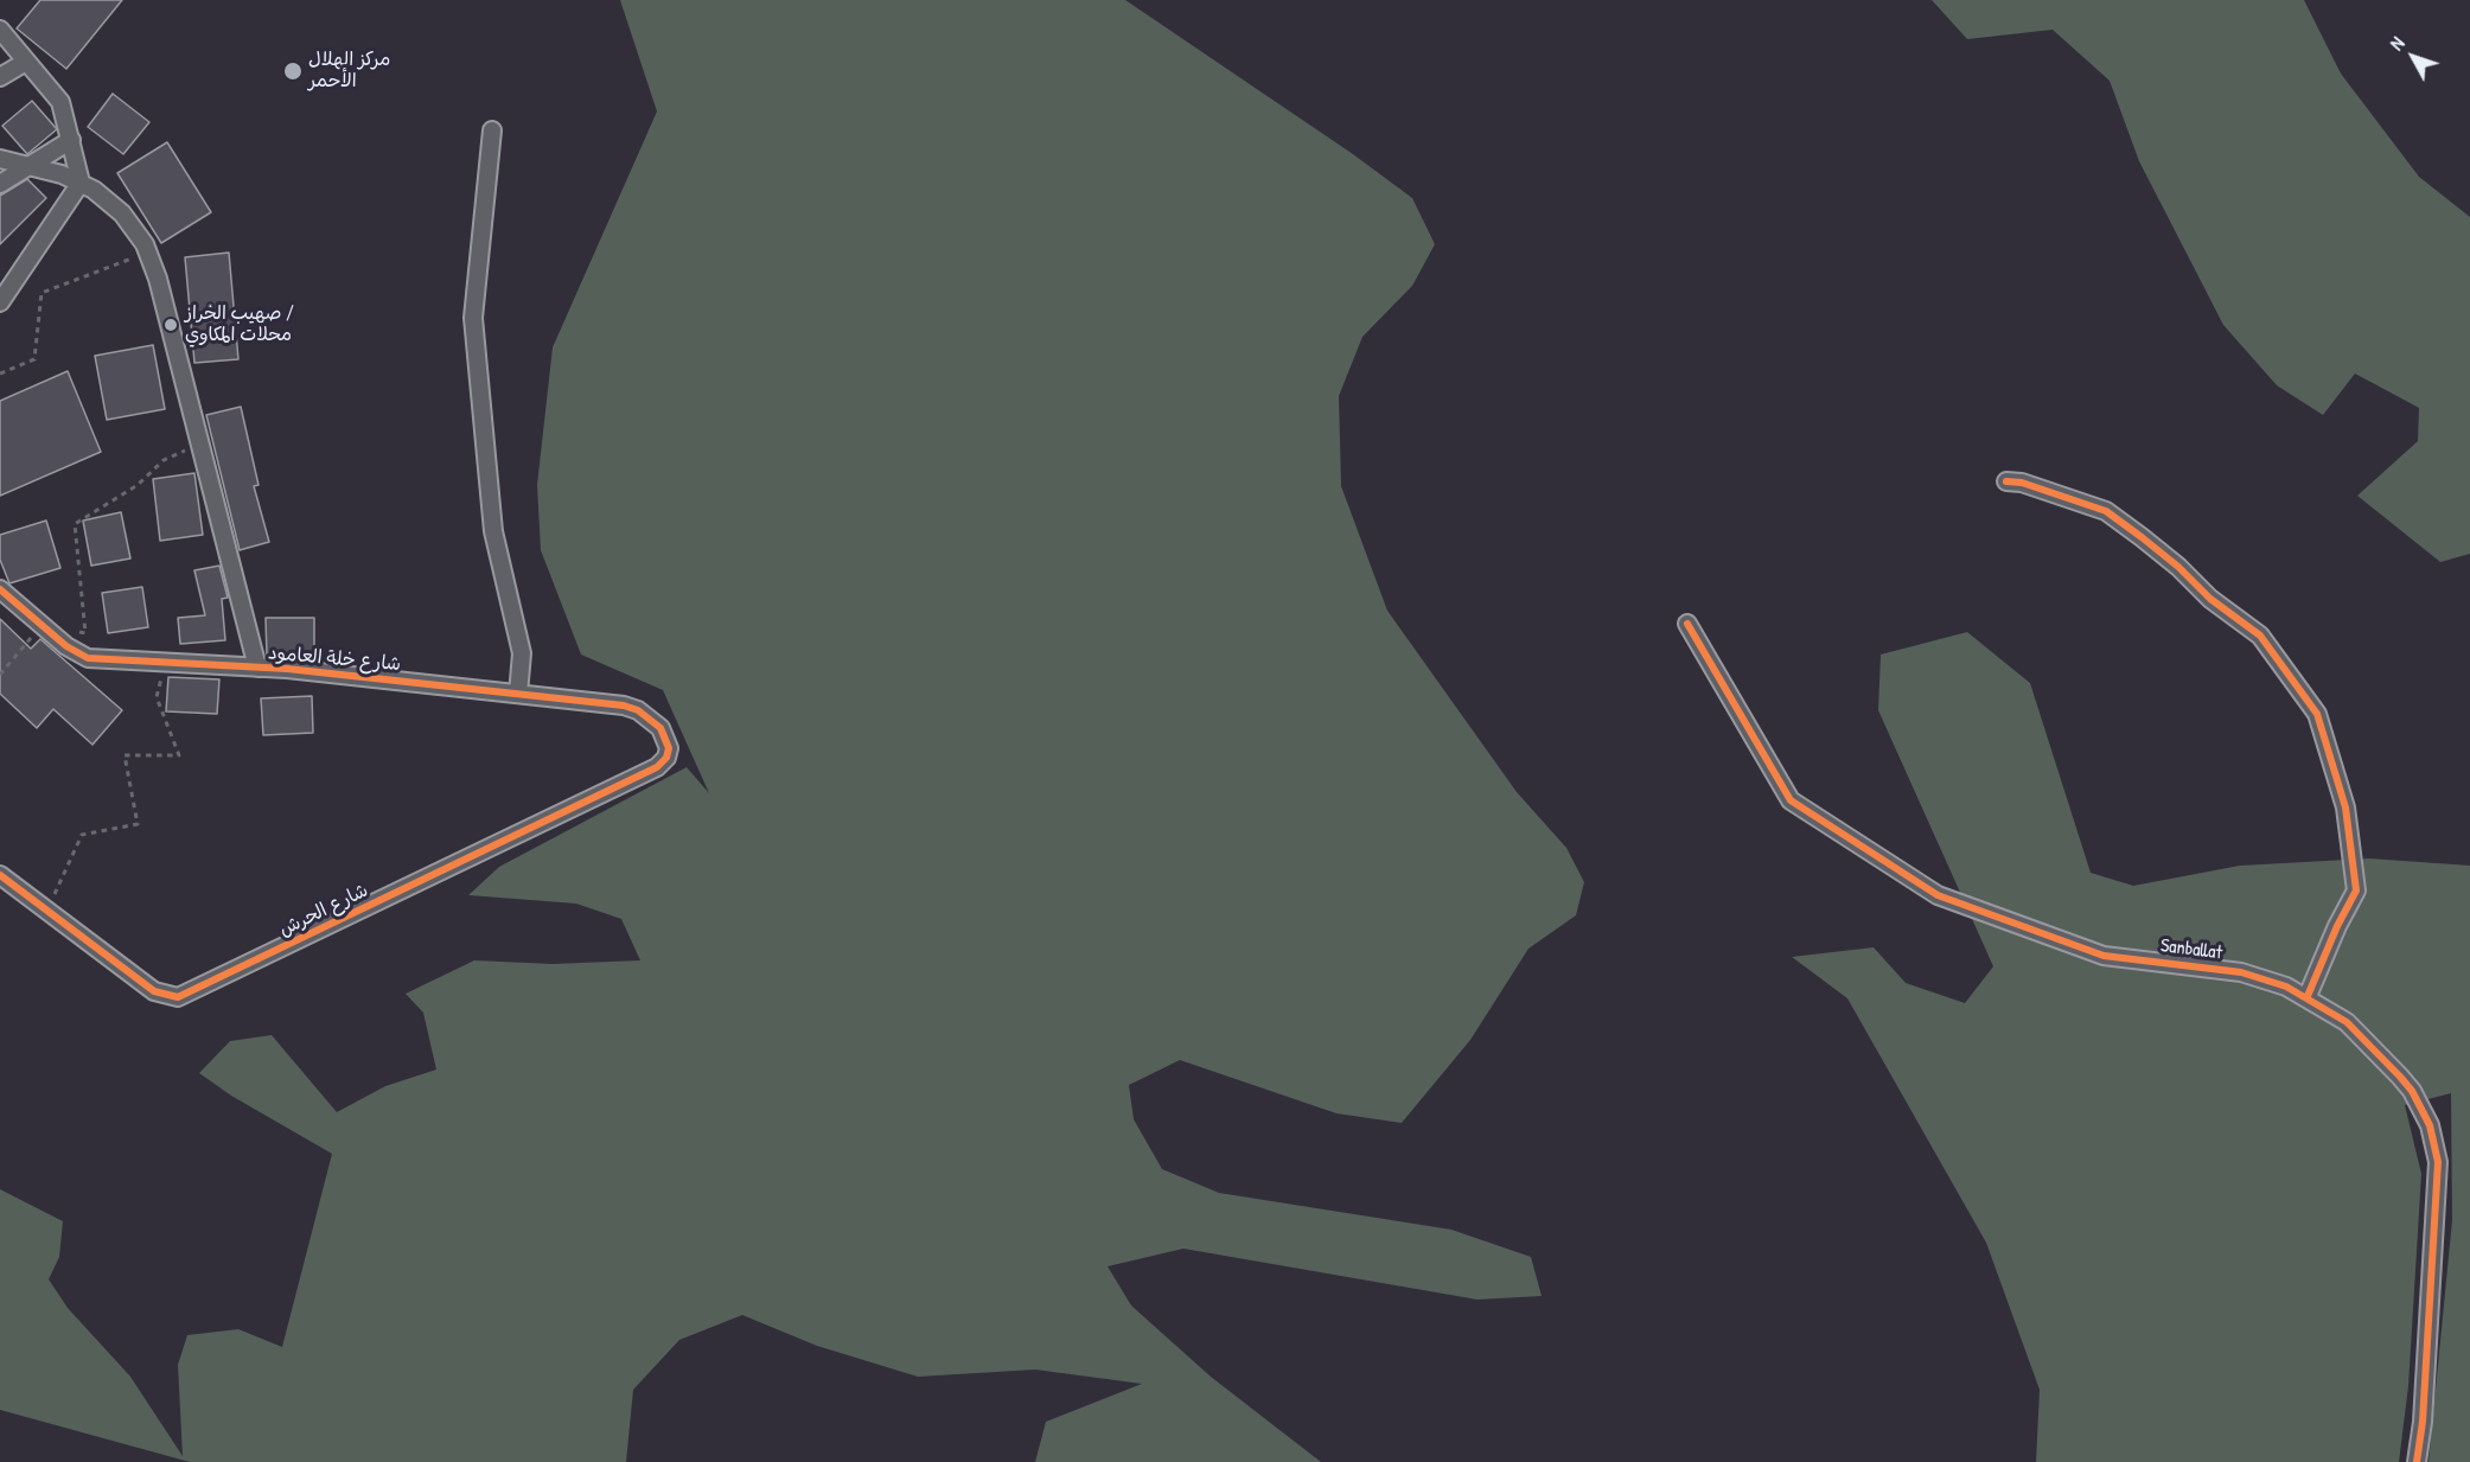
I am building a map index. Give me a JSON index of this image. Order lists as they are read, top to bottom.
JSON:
{
  "streets": {
    "street": ["شارع خلة العامود", "شارع الحرش", "Sanballat"]
  },
  "crossings": [
    ["شارع خلة العامود", "شارع الحرش"]
  ],
  "places": ["مركز الهلال الأحمر", "صهيب الخراز / محلات المكاوي"],
  "north": "top left"
}
